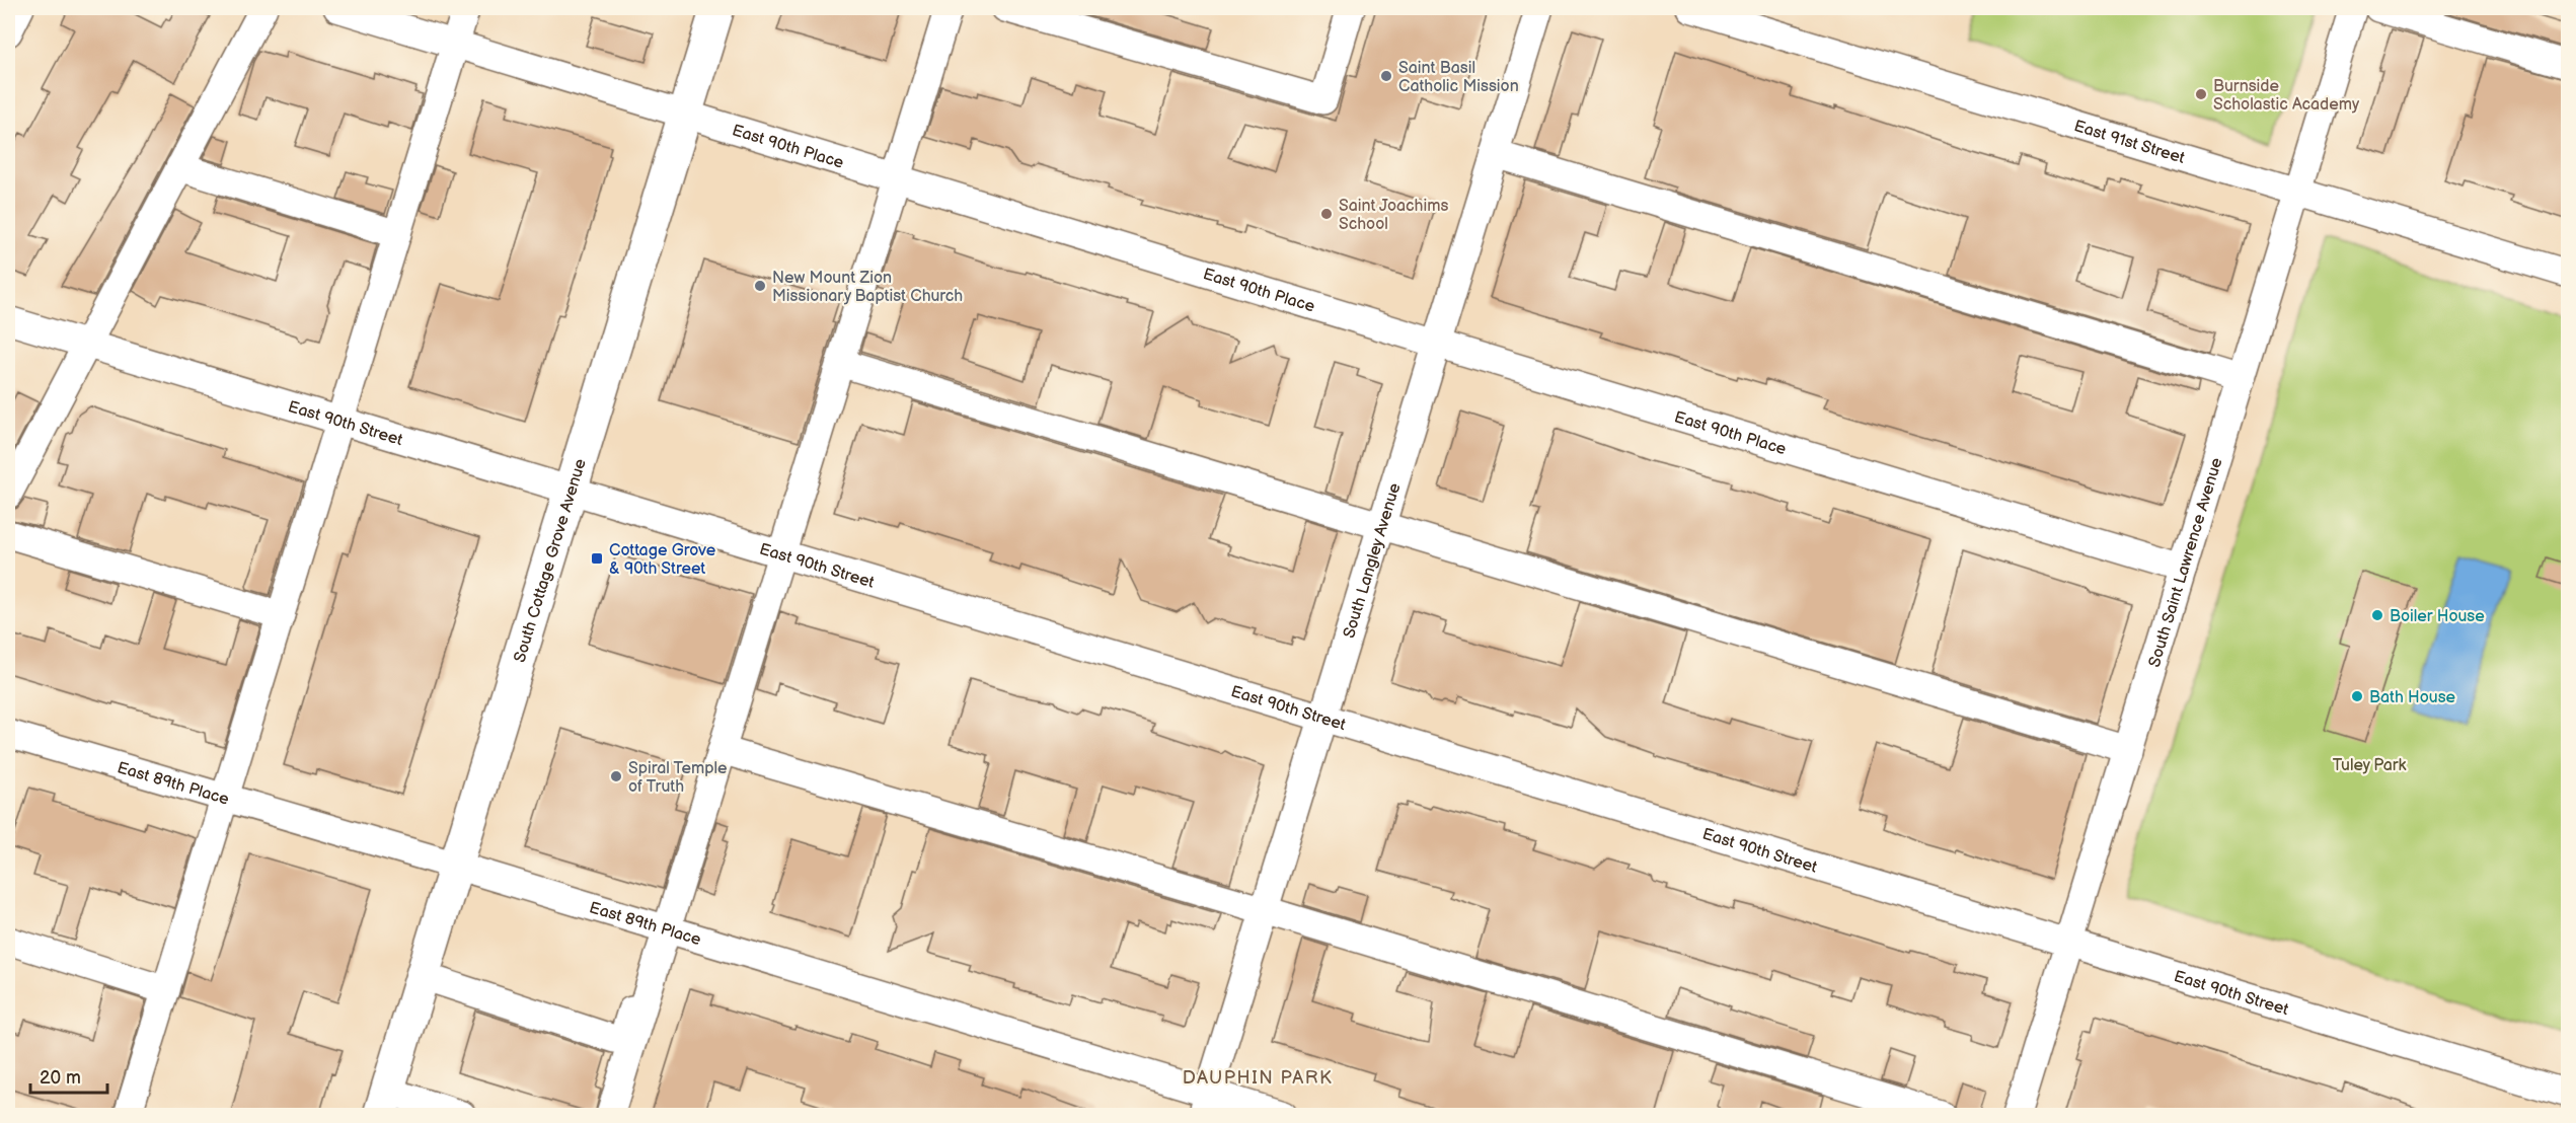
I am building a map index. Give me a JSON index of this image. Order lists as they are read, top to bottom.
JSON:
{
  "streets": {
    "main road": ["South Cottage Grove Avenue"],
    "street": [
      "East 91st Street",
      "East 90th Place",
      "East 90th Street",
      "South Langley Avenue",
      "South Saint Lawrence Avenue",
      "East 89th Place"
    ]
  },
  "crossings": [
    ["East 91st Street", "South Saint Lawrence Avenue"],
    ["East 90th Place", "South Cottage Grove Avenue"],
    ["East 90th Place", "South Langley Avenue"],
    ["East 90th Place", "South Saint Lawrence Avenue"],
    ["East 90th Street", "South Cottage Grove Avenue"],
    ["East 90th Street", "South Langley Avenue"],
    ["East 90th Street", "South Saint Lawrence Avenue"],
    ["South Cottage Grove Avenue", "East 89th Place"],
    ["South Langley Avenue", "East 89th Place"]
  ],
  "districts": ["DAUPHIN PARK"],
  "parks": ["Tuley Park"],
  "places": {
    "other": [
      "Saint Basil Catholic Mission",
      "Burnside Scholastic Academy",
      "Saint Joachims School",
      "New Mount Zion Missionary Baptist Church",
      "Boiler House",
      "Bath House",
      "Spiral Temple of Truth"
    ],
    "transit": ["Cottage Grove & 90th Street"]
  },
  "scale_bar": "20 m"
}
